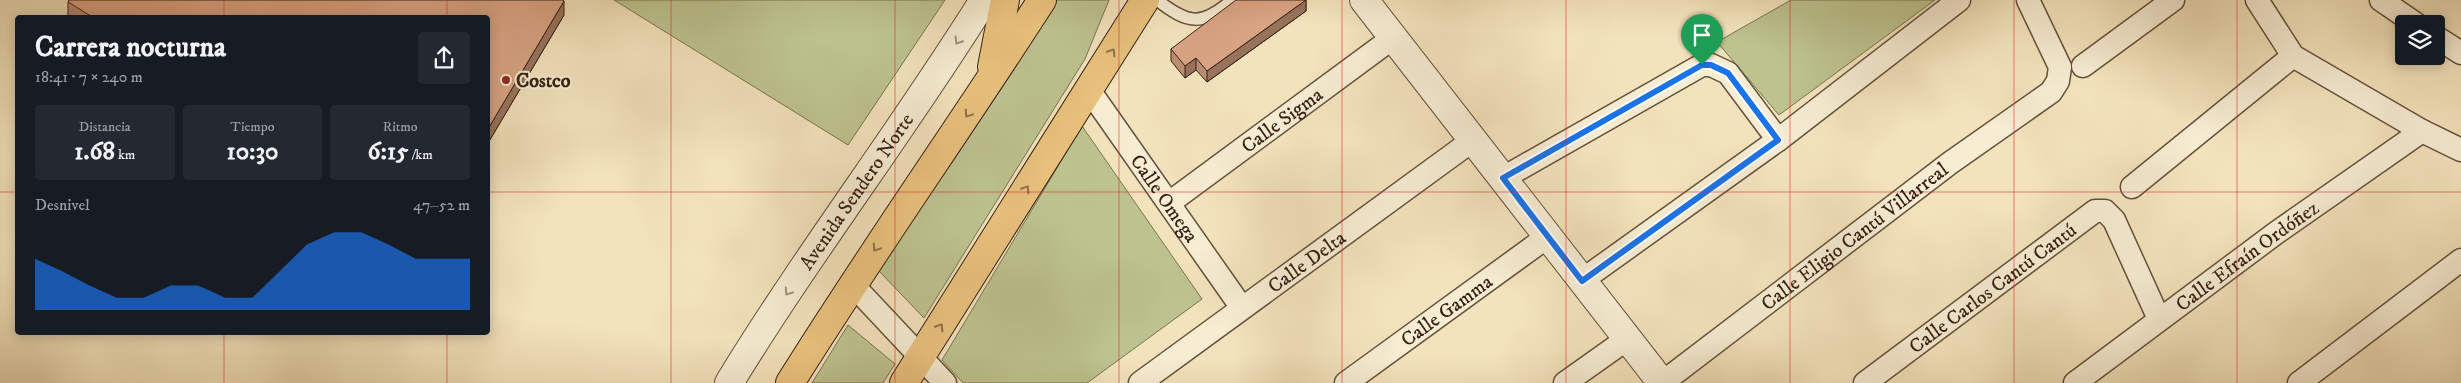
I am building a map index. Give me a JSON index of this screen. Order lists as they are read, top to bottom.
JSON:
{
  "streets": {
    "street": [
      "Calle Sigma",
      "Avenida Sendero Norte",
      "Calle Omega",
      "Calle Eligio Cantú Villarreal",
      "Calle Efraín Ordóñez",
      "Calle Delta",
      "Calle Carlos Cantú Cantú",
      "Calle Gamma"
    ]
  },
  "crossings": [
    ["Calle Sigma", "Calle Omega"],
    ["Calle Omega", "Calle Delta"],
    ["Calle Efraín Ordóñez", "Calle Carlos Cantú Cantú"]
  ],
  "one_way": ["Avenida Sendero Norte"],
  "places": ["Costco"],
  "page": {
    "heading": ["Carrera nocturna", "18:41 · 7 × 240 m"],
    "stats": [
      ["Distancia", "1.68 km"],
      ["Tiempo", "10:30"],
      ["Ritmo", "6:15 /km"]
    ],
    "chart": ["Desnivel", "47–52 m"]
  }
}
